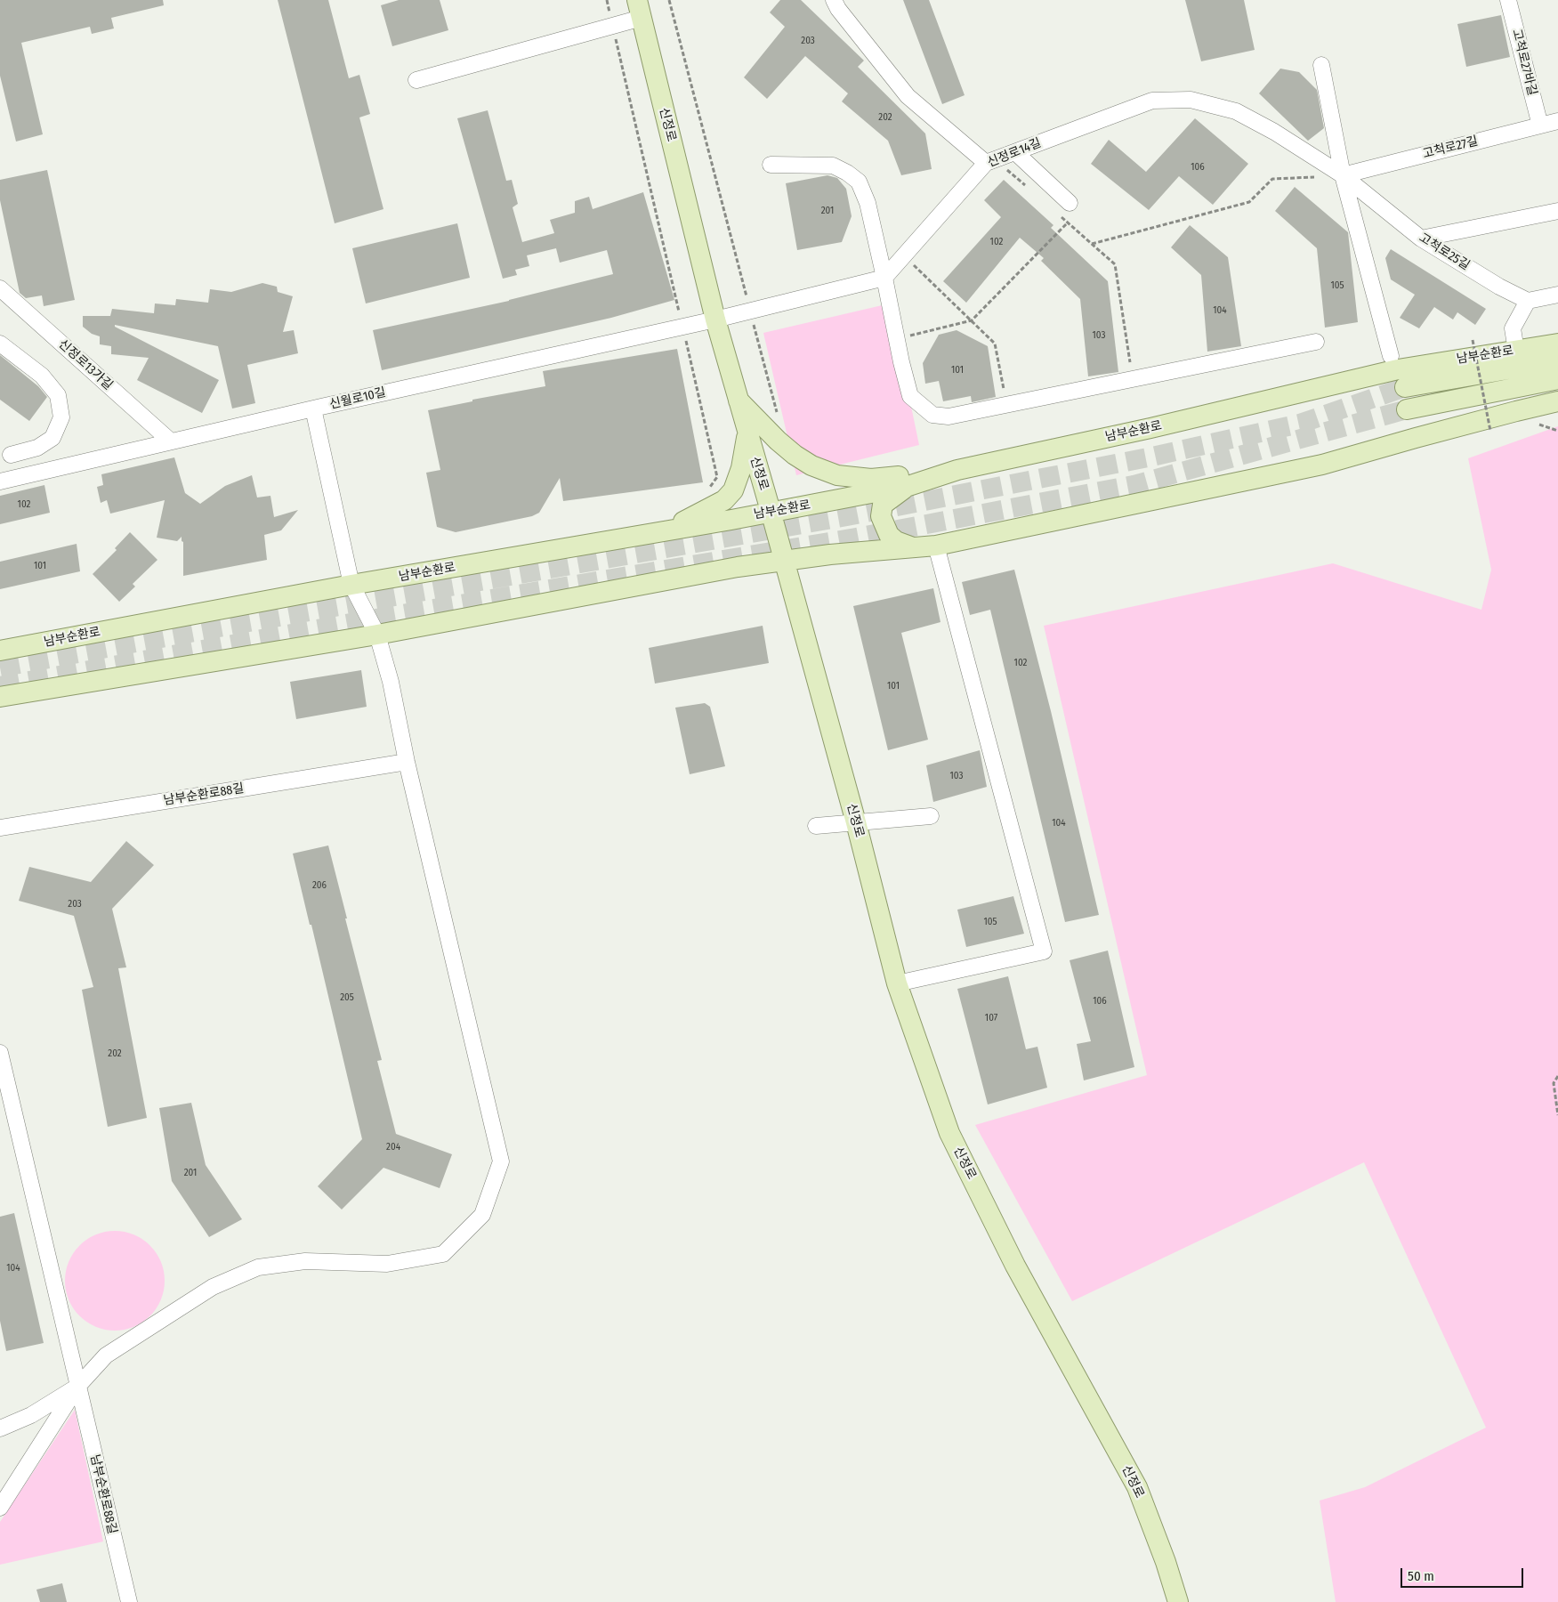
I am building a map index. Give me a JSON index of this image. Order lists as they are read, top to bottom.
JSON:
{
  "streets": {
    "main road": ["신정로", "남부순환로"],
    "street": [
      "고척로27바길",
      "고척로27길",
      "신정로14길",
      "고척로25길",
      "신정로13가길",
      "신월로10길",
      "남부순환로88길"
    ]
  },
  "crossings": [
    ["고척로27바길", "고척로27길"],
    ["신정로", "남부순환로"],
    ["신정로", "신월로10길"],
    ["고척로27길", "신정로14길"],
    ["고척로27길", "고척로25길"],
    ["신정로14길", "고척로25길"],
    ["신정로13가길", "신월로10길"]
  ],
  "house_numbers": [
    "203",
    "202",
    "106",
    "201",
    "102",
    "105",
    "104",
    "103",
    "101",
    "102",
    "101",
    "102",
    "101",
    "103",
    "104",
    "206",
    "203",
    "105",
    "205",
    "106",
    "107",
    "202",
    "204",
    "201",
    "104"
  ],
  "scale_bar": "50 m"
}
